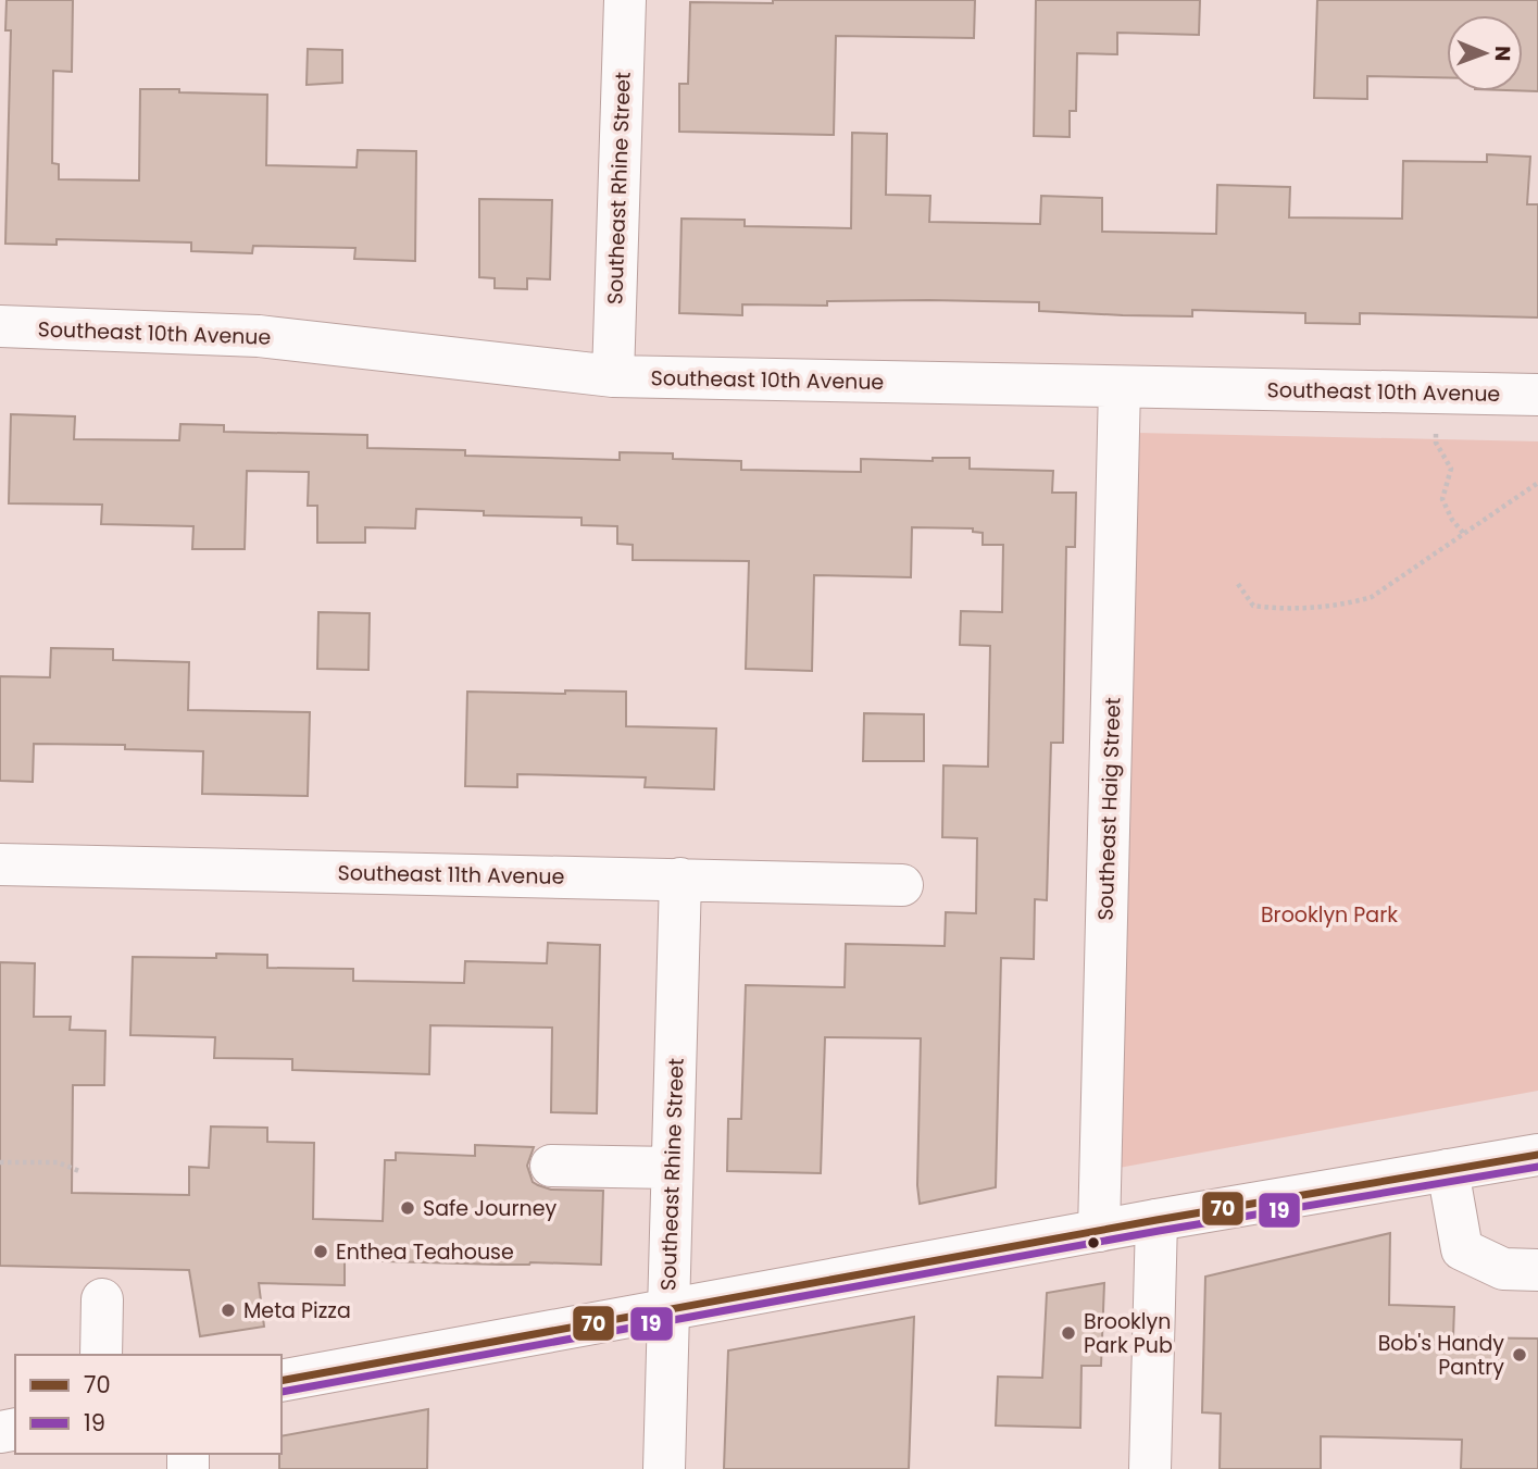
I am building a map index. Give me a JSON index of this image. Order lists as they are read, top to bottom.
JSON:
{
  "streets": {
    "street": [
      "Southeast Rhine Street",
      "Southeast 10th Avenue",
      "Southeast Haig Street",
      "Southeast 11th Avenue"
    ]
  },
  "crossings": [
    ["Southeast Rhine Street", "Southeast 10th Avenue"],
    ["Southeast Rhine Street", "Southeast 11th Avenue"],
    ["Southeast 10th Avenue", "Southeast Haig Street"]
  ],
  "parks": ["Brooklyn Park"],
  "places": [
    "Safe Journey",
    "Enthea Teahouse",
    "Meta Pizza",
    "Brooklyn Park Pub",
    "Bob's Handy Pantry"
  ],
  "lines": ["transit line 70", "transit line 19"],
  "legend": ["70", "19"],
  "north": "right"
}
